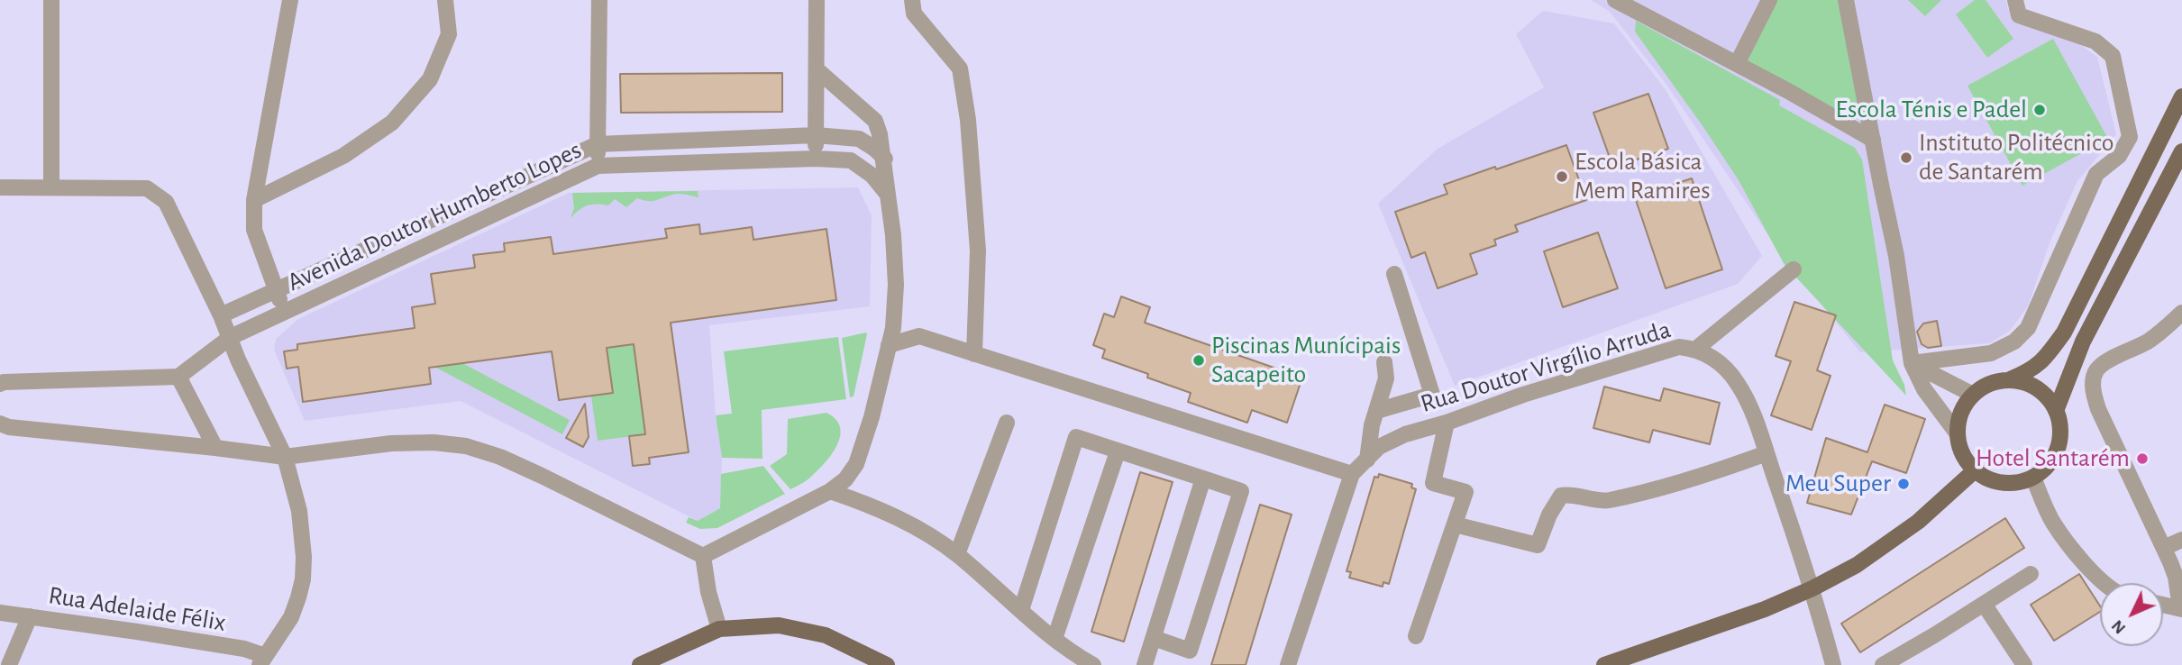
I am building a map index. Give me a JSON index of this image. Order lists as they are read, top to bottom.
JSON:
{
  "streets": {
    "street": ["Avenida Doutor Humberto Lopes", "Rua Doutor Virgílio Arruda", "Rua Adelaide Félix"]
  },
  "places": [
    "Escola Ténis e Padel",
    "Instituto Politécnico de Santarém",
    "Escola Básica Mem Ramires",
    "Piscinas Munícipais Sacapeito",
    "Hotel Santarém",
    "Meu Super"
  ],
  "north": "bottom left"
}
